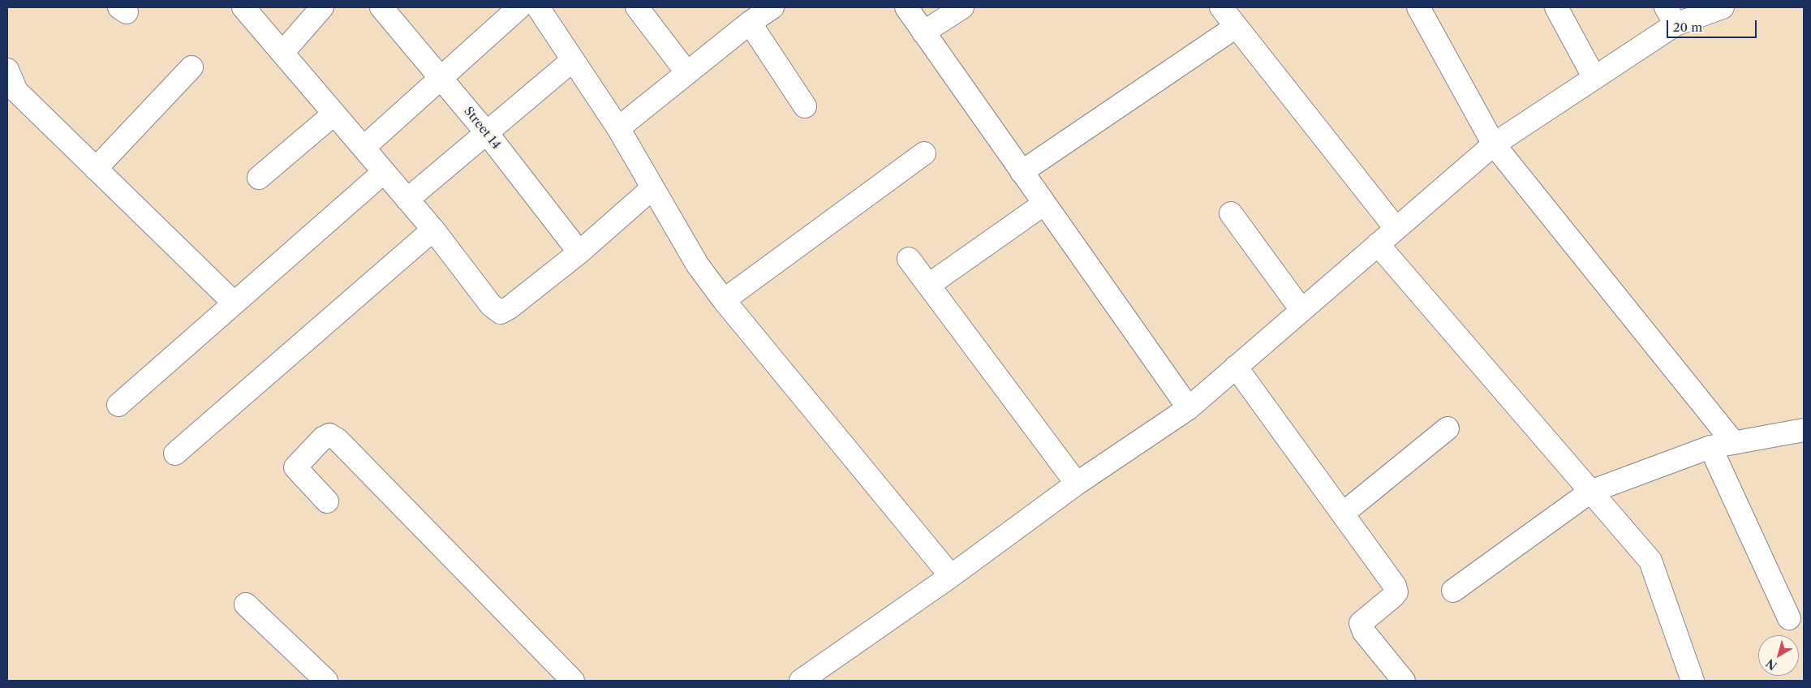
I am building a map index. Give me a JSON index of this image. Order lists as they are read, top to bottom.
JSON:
{
  "streets": {
    "street": ["Street 14"]
  },
  "scale_bar": "20 m",
  "north": "bottom left"
}
